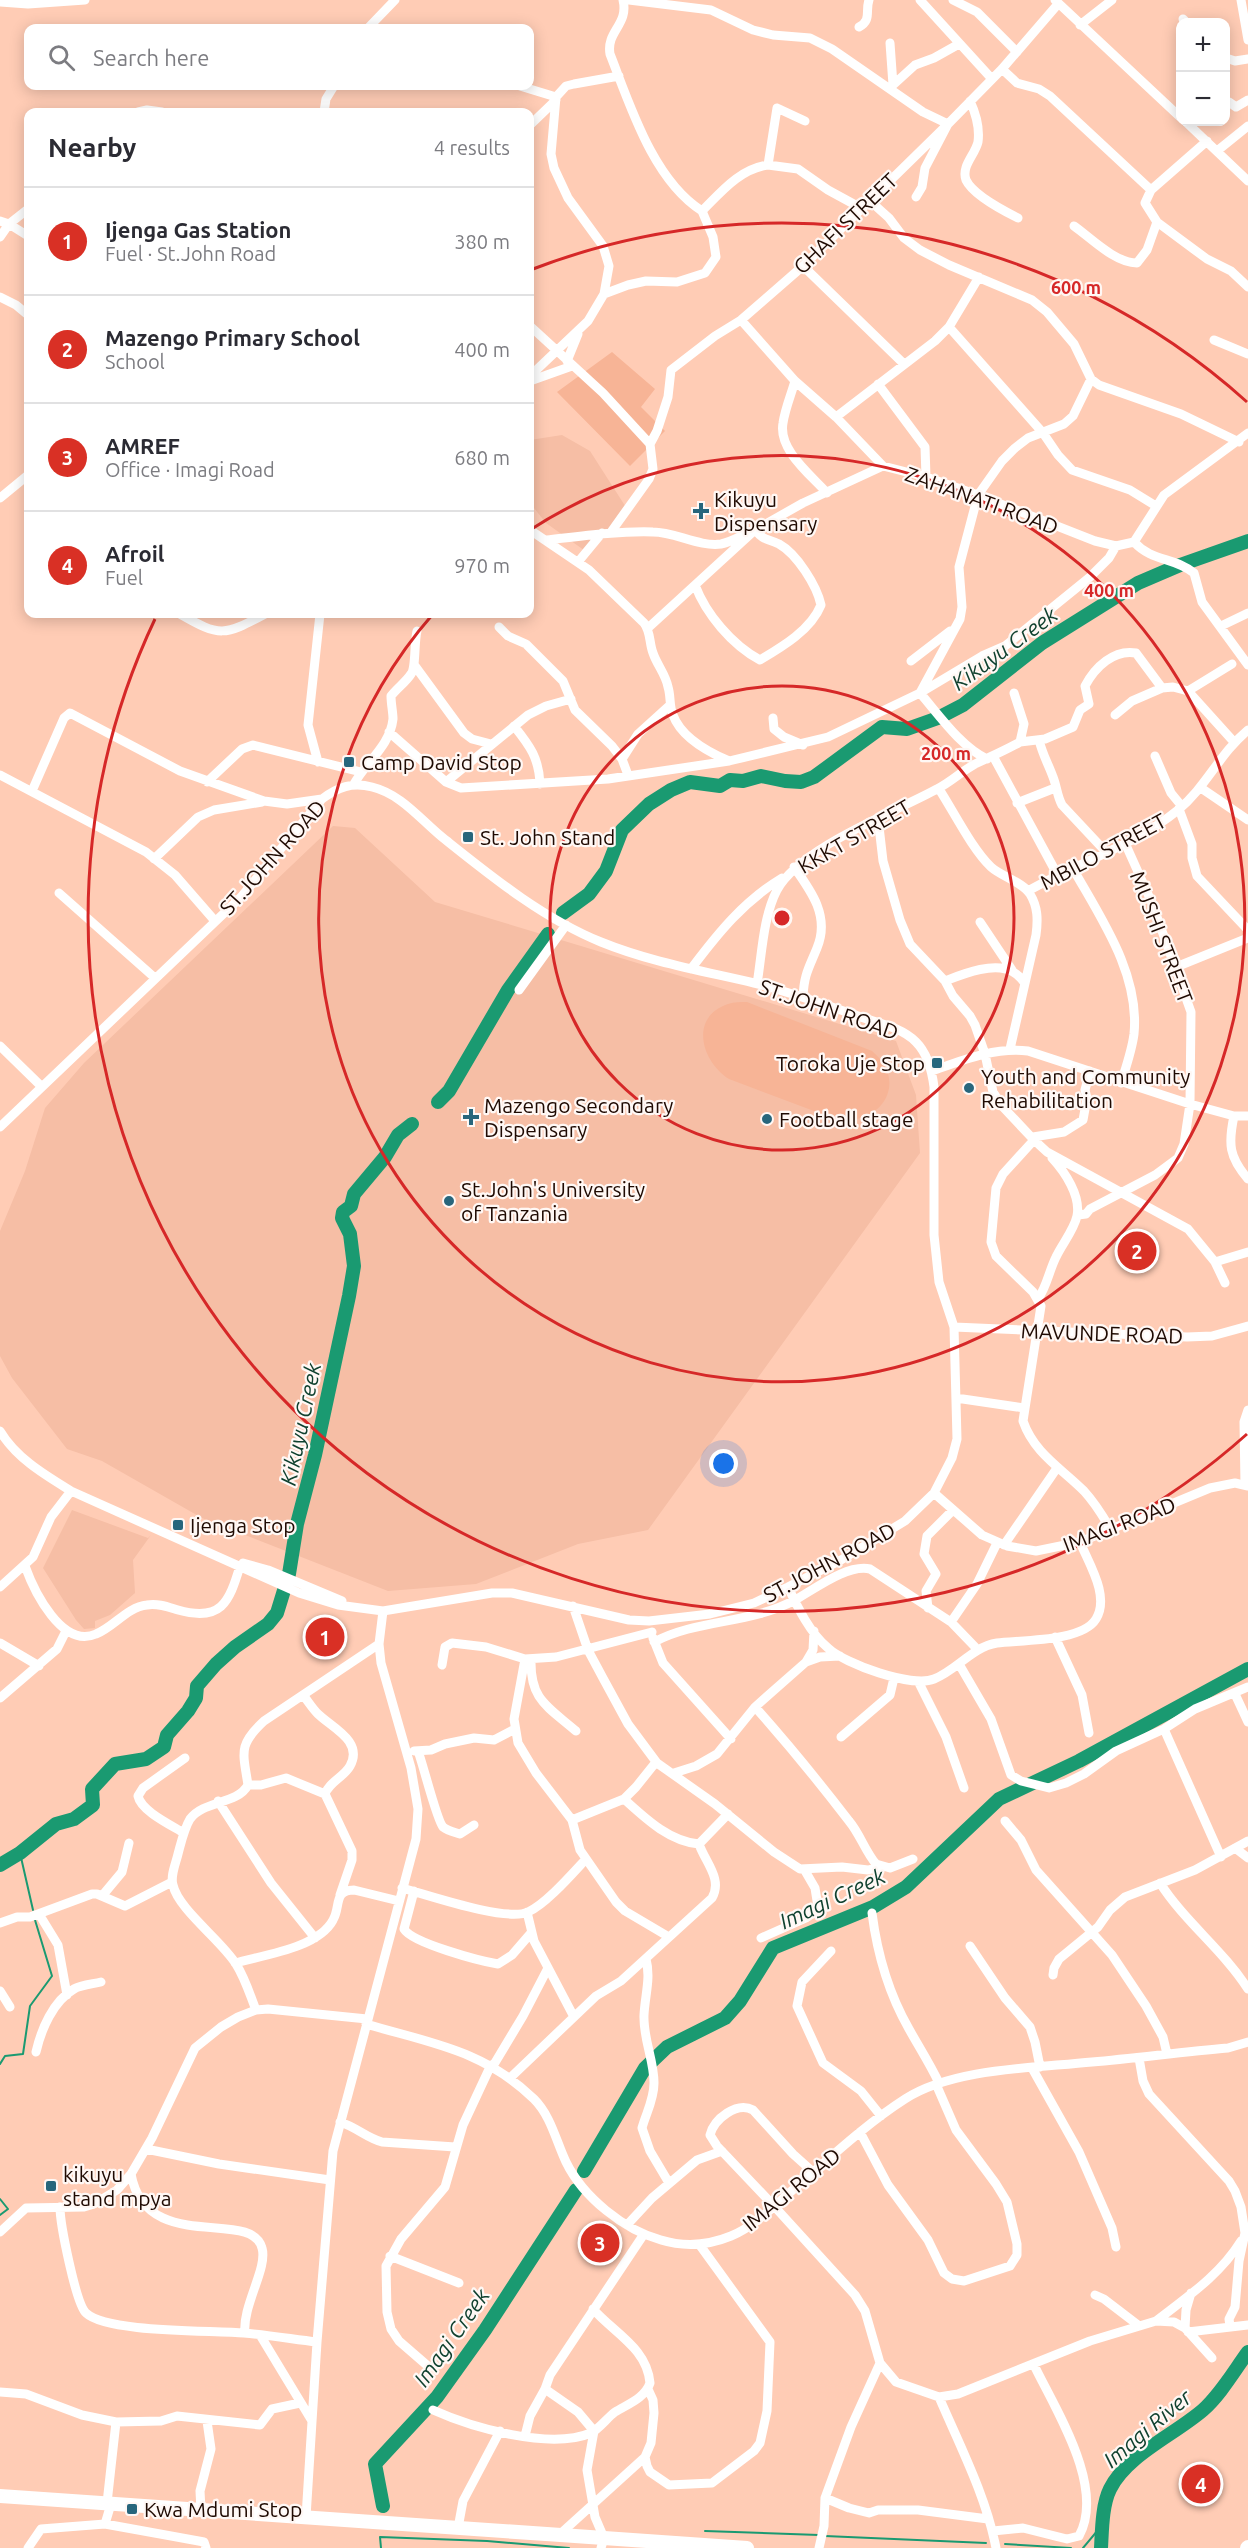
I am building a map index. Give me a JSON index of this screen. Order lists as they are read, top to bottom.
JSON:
{
  "streets": {
    "street": [
      "GHAFI STREET",
      "ZAHANATI ROAD",
      "KKKT STREET",
      "MBILO STREET",
      "ST.JOHN ROAD",
      "MUSHI STREET",
      "MAVUNDE ROAD",
      "IMAGI ROAD"
    ]
  },
  "crossings": [
    ["KKKT STREET", "ST.JOHN ROAD"],
    ["MBILO STREET", "MUSHI STREET"],
    ["ST.JOHN ROAD", "MAVUNDE ROAD"],
    ["ST.JOHN ROAD", "IMAGI ROAD"]
  ],
  "water": ["Kikuyu Creek", "Imagi Creek", "Imagi River"],
  "places": {
    "health": ["Kikuyu Dispensary", "Mazengo Secondary Dispensary"],
    "transit": [
      "Camp David Stop",
      "St. John Stand",
      "Toroka Uje Stop",
      "Ijenga Stop",
      "kikuyu stand mpya",
      "Kwa Mdumi Stop"
    ],
    "other": ["Youth and Community Rehabilitation", "Football stage", "St.John's University of Tanzania"]
  },
  "page": {
    "map_buttons": ["+", "−"],
    "search": "Search here",
    "heading": ["Nearby", "4 results"],
    "list": [
      {
        "mark": "1",
        "name": "Ijenga Gas Station",
        "note": "Fuel · St.John Road",
        "value": "380 m"
      },
      {
        "mark": "2",
        "name": "Mazengo Primary School",
        "note": "School",
        "value": "400 m"
      },
      {
        "mark": "3",
        "name": "AMREF",
        "note": "Office · Imagi Road",
        "value": "680 m"
      },
      {
        "mark": "4",
        "name": "Afroil",
        "note": "Fuel",
        "value": "970 m"
      }
    ],
    "pins": [
      "2",
      "1",
      "3",
      "4"
    ]
  },
  "rings": ["600 m", "400 m", "200 m"]
}
